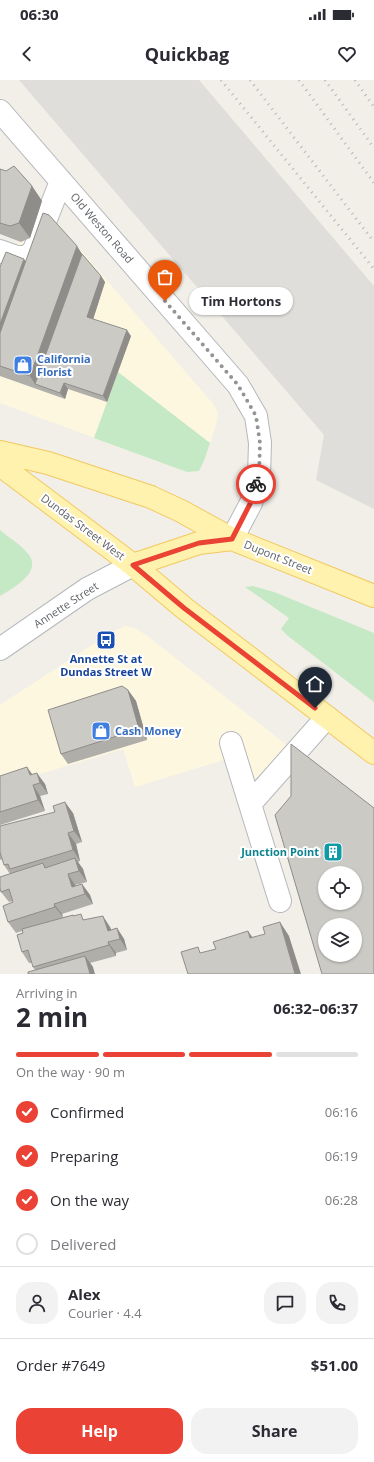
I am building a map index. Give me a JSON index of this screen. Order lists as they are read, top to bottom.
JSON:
{
  "streets": {
    "main road": ["Dundas Street West", "Dupont Street"],
    "street": ["Old Weston Road", "Annette Street"]
  },
  "crossings": [
    ["Old Weston Road", "Dupont Street"],
    ["Dundas Street West", "Dupont Street"],
    ["Dundas Street West", "Annette Street"],
    ["Dupont Street", "Annette Street"]
  ],
  "places": {
    "other": ["Tim Hortons"],
    "shop": ["California Florist", "Cash Money"],
    "bus stop": ["Annette St at Dundas Street W"],
    "building": ["Junction Point"]
  },
  "page": {
    "status": "06:30",
    "header": "Quickbag",
    "bubble": "Tim Hortons",
    "heading": ["2 min", "Arriving in", "06:32–06:37"],
    "panel": [
      "Alex",
      "Courier · 4.4",
      "Order #7649",
      "$51.00"
    ],
    "bar": "On the way · 90 m",
    "list": [
      ["Confirmed", "06:16"],
      ["Preparing", "06:19"],
      ["On the way", "06:28"],
      "Delivered"
    ],
    "buttons": ["Help", "Share"]
  }
}
